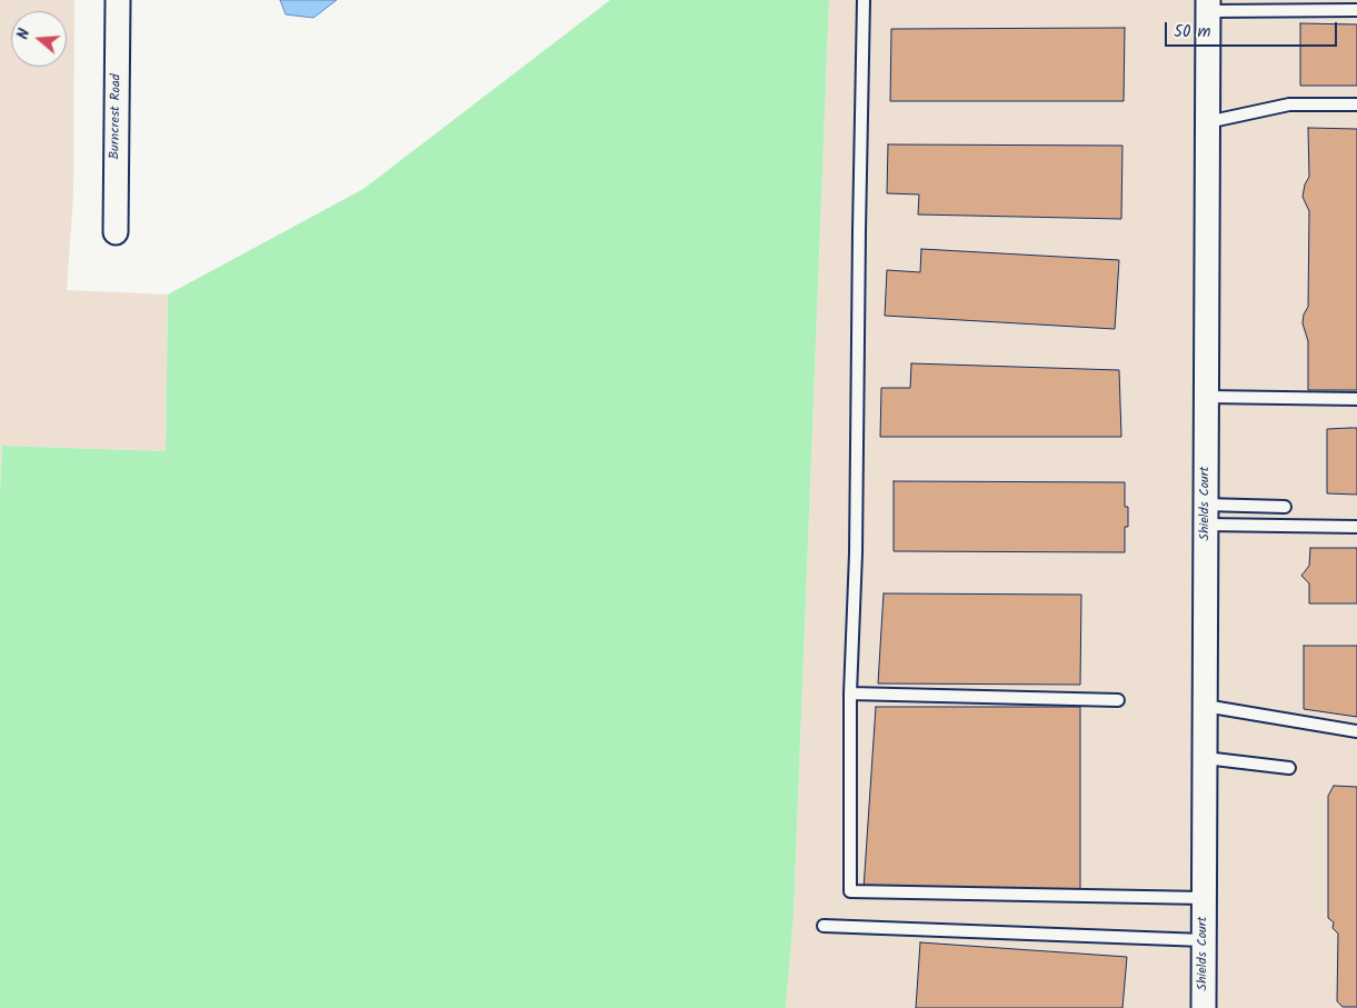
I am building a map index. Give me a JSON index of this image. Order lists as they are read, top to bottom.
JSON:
{
  "streets": {
    "street": ["Burncrest Road", "Shields Court"]
  },
  "scale_bar": "50 m",
  "north": "left"
}
